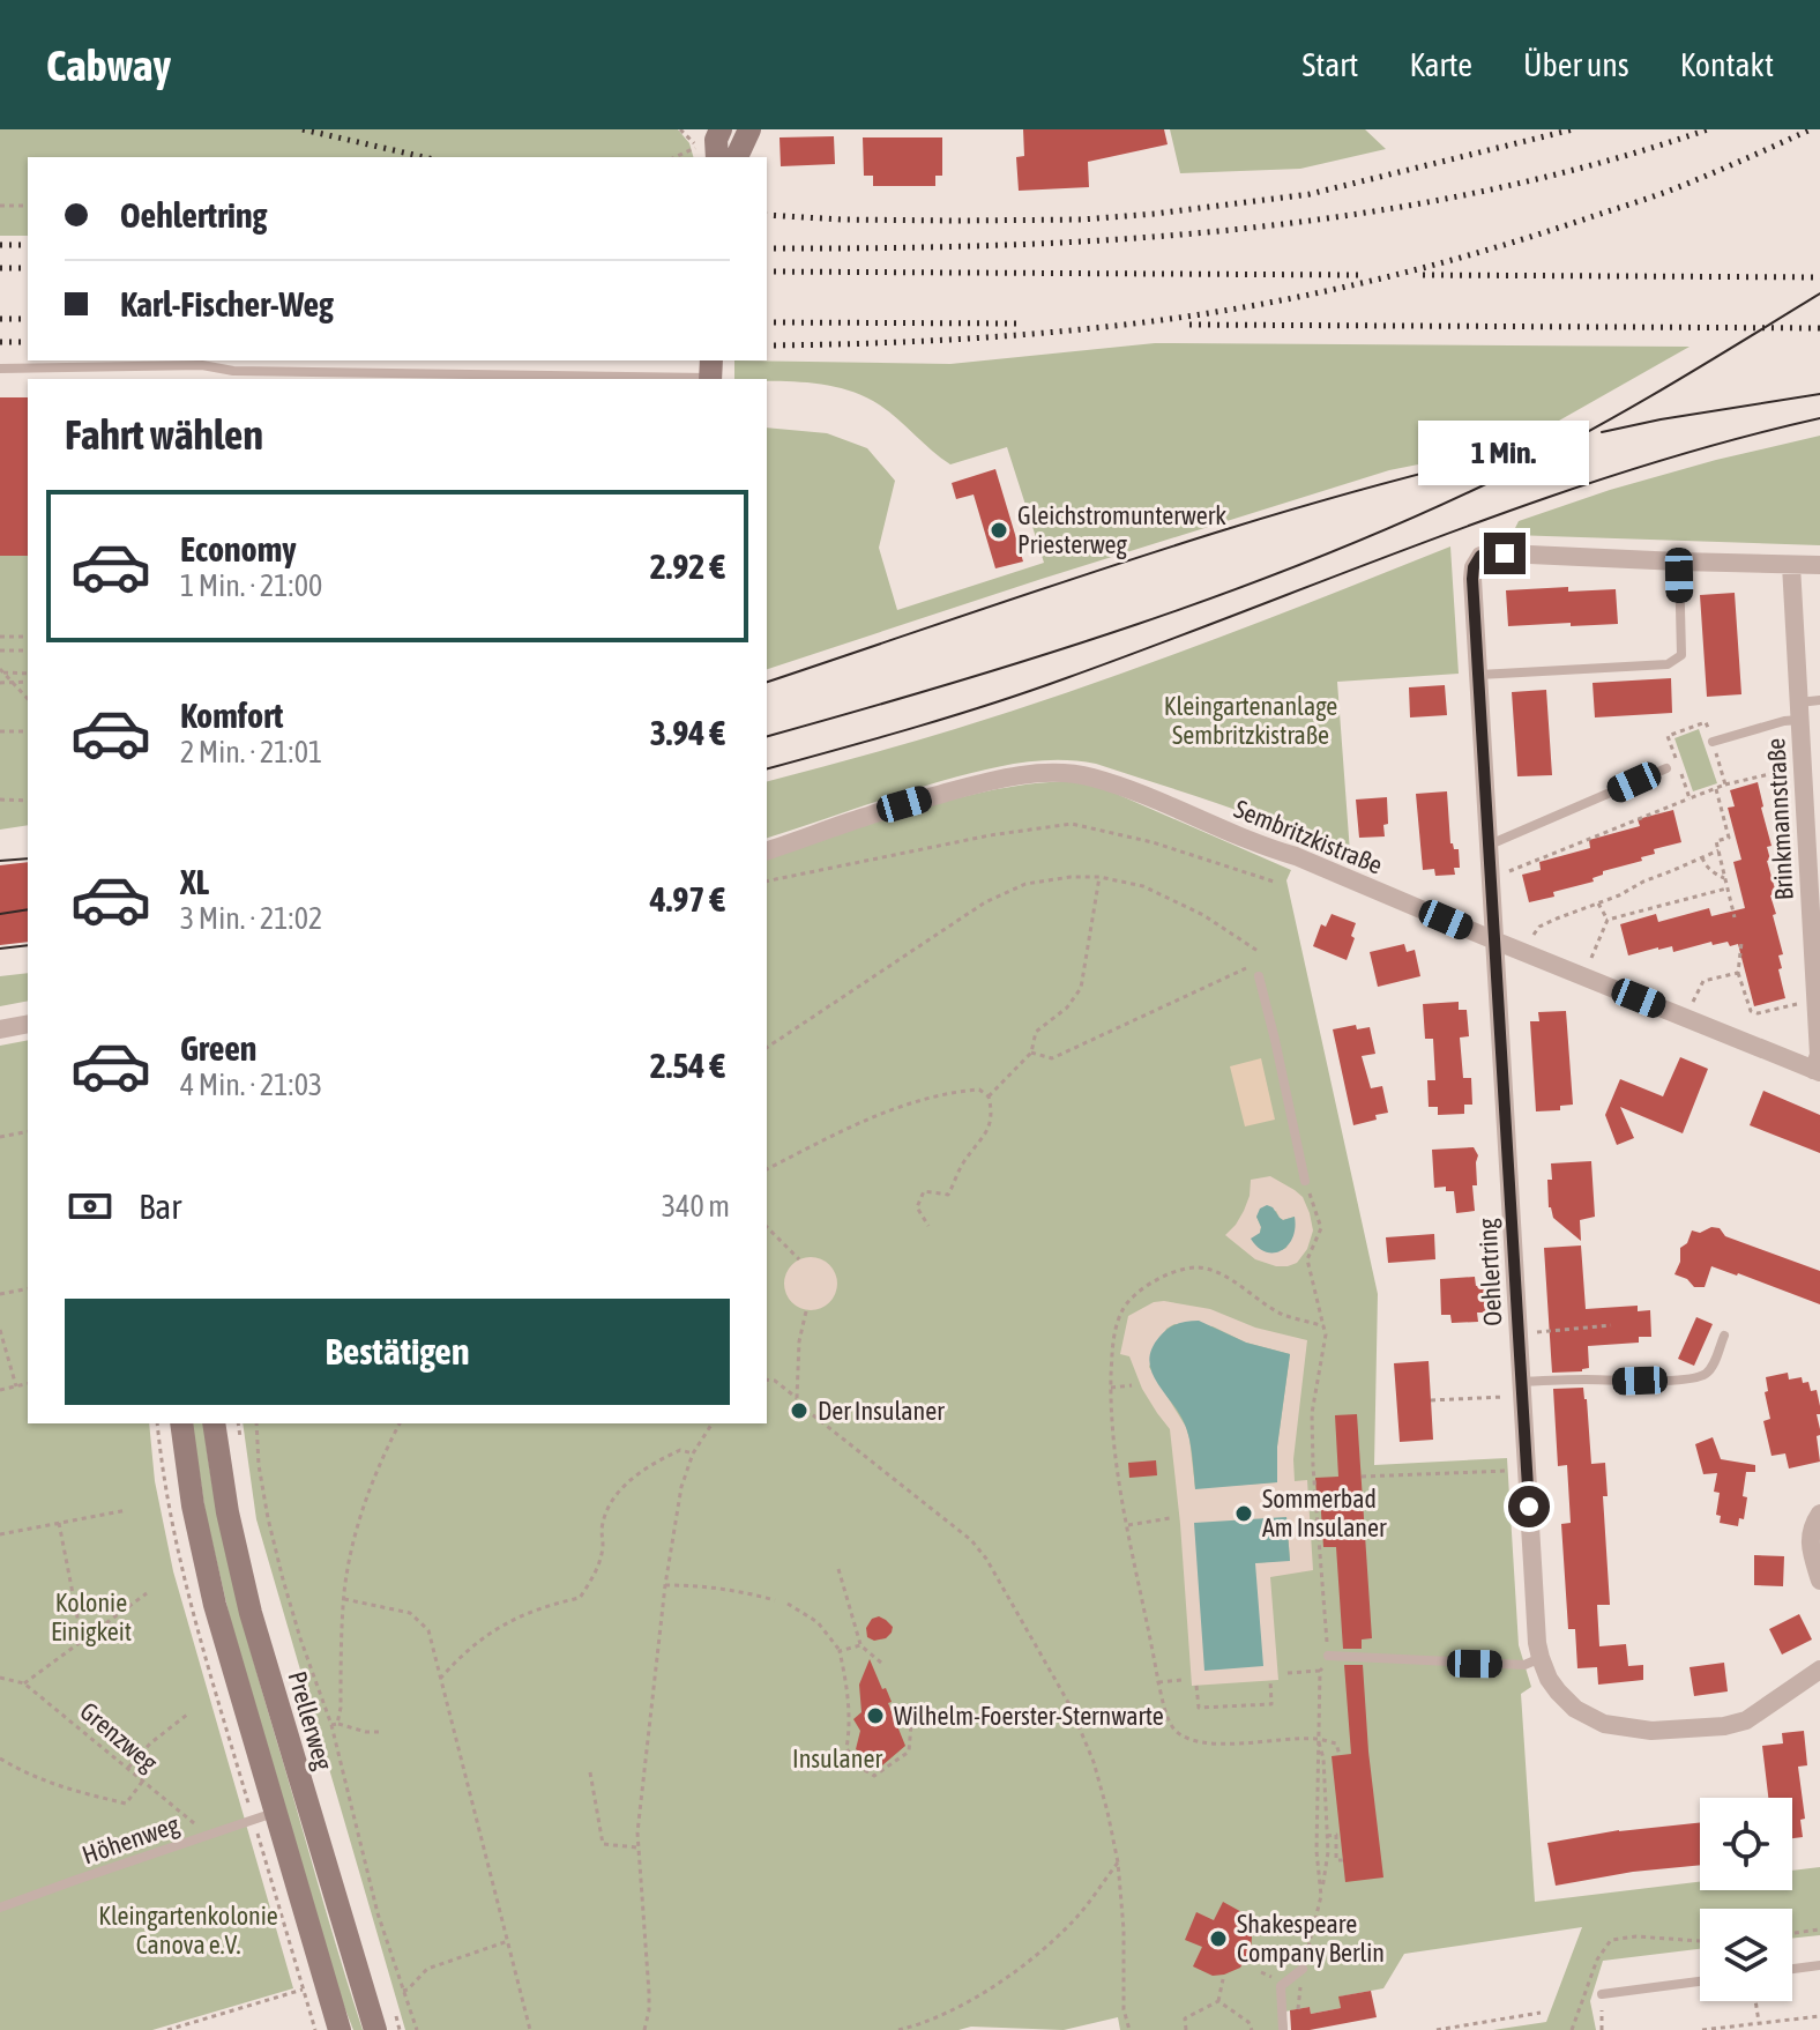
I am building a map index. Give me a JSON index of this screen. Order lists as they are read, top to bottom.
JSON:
{
  "streets": {
    "main road": ["Prellerweg"],
    "street": ["Brinkmannstraße", "Sembritzkistraße", "Oehlertring"],
    "lane": ["Höhenweg"],
    "path": ["Grenzweg"]
  },
  "crossings": [
    ["Brinkmannstraße", "Sembritzkistraße"],
    ["Sembritzkistraße", "Oehlertring"],
    ["Grenzweg", "Höhenweg"]
  ],
  "parks": [
    "Kleingartenanlage Sembritzkistraße",
    "Kolonie Einigkeit",
    "Insulaner",
    "Kleingartenkolonie Canova e.V."
  ],
  "places": [
    "Gleichstromunterwerk Priesterweg",
    "Der Insulaner",
    "Sommerbad Am Insulaner",
    "Wilhelm-Foerster-Sternwarte",
    "Shakespeare Company Berlin"
  ],
  "page": {
    "header": "Cabway",
    "nav": [
      "Start",
      "Karte",
      "Über uns",
      "Kontakt"
    ],
    "banner": ["Oehlertring", "Karl-Fischer-Weg"],
    "heading": "Fahrt wählen",
    "bubble": "1 Min.",
    "list": [
      {
        "name": "Economy",
        "note": "1 Min. · 21:00",
        "value": "2.92 €"
      },
      {
        "name": "Komfort",
        "note": "2 Min. · 21:01",
        "value": "3.94 €"
      },
      {
        "name": "XL",
        "note": "3 Min. · 21:02",
        "value": "4.97 €"
      },
      {
        "name": "Green",
        "note": "4 Min. · 21:03",
        "value": "2.54 €"
      }
    ],
    "pay": ["Bar", "340 m"],
    "buttons": "Bestätigen"
  }
}
